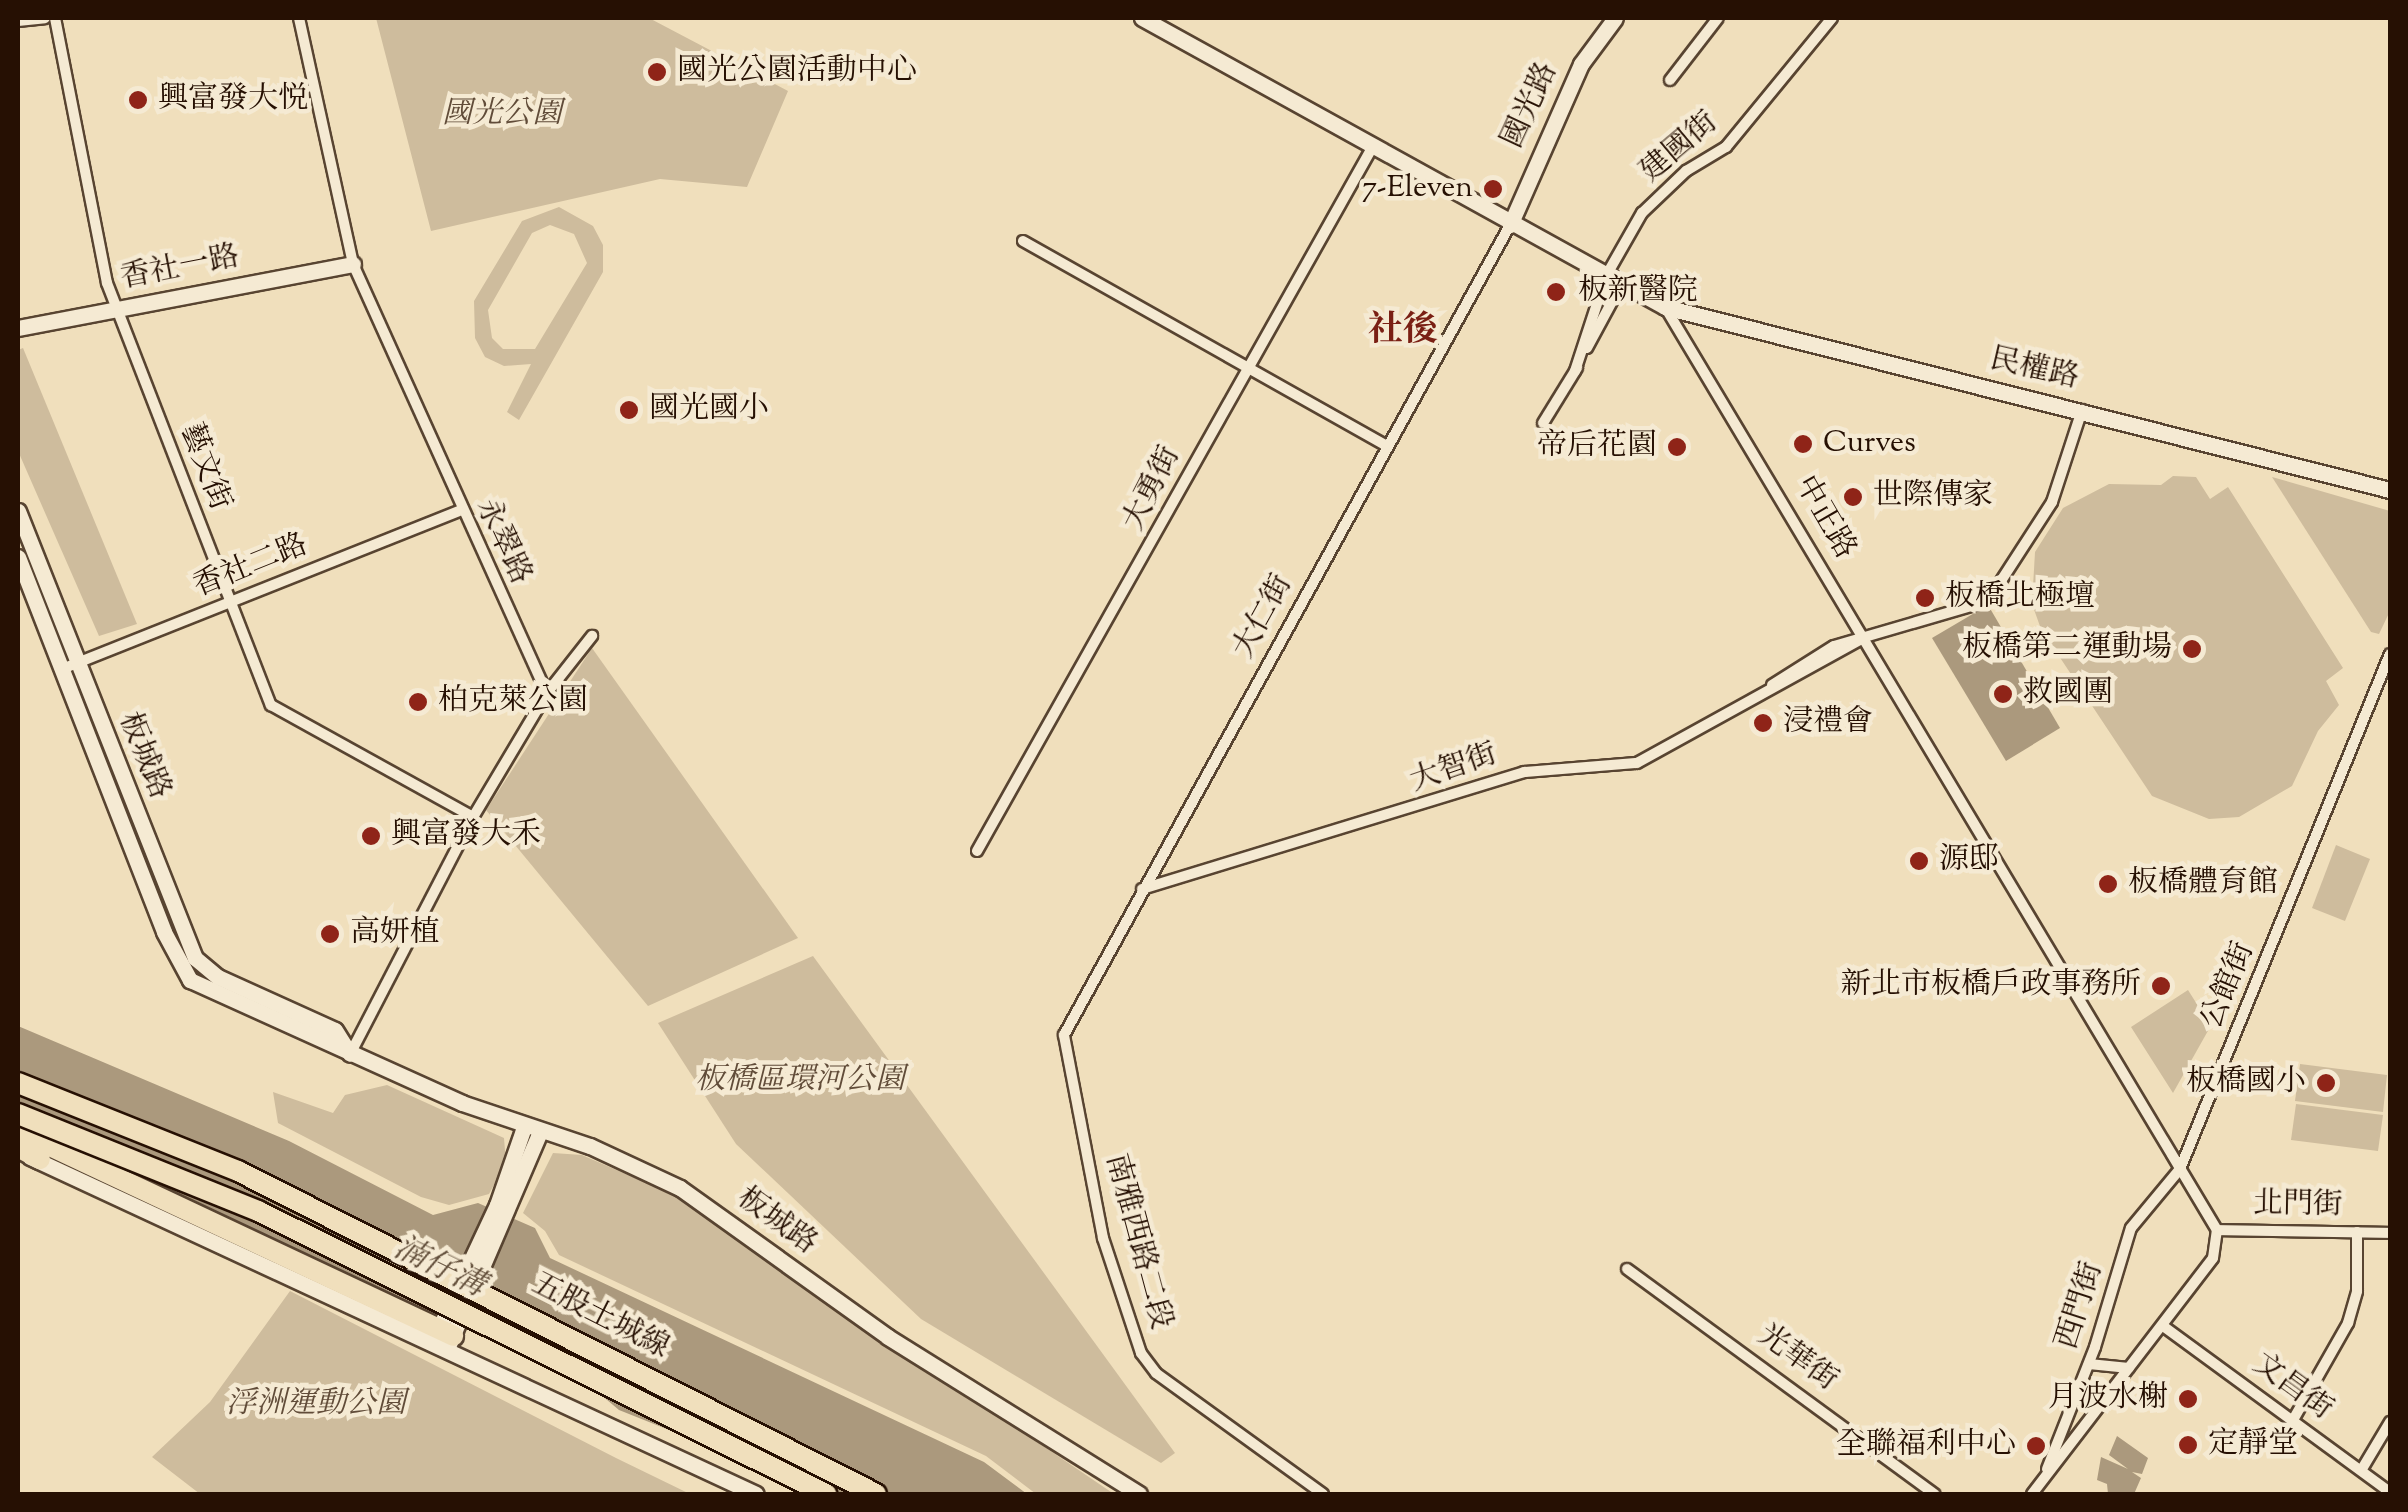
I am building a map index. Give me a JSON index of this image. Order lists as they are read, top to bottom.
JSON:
{
  "streets": {
    "highway": ["五股土城線"],
    "street": [
      "國光路",
      "建國街",
      "香社一路",
      "民權路",
      "藝文街",
      "大勇街",
      "中正路",
      "永翠路",
      "香社二路",
      "大仁街",
      "板城路",
      "大智街",
      "公館街",
      "北門街",
      "南雅西路二段",
      "西門街",
      "光華街",
      "文昌街"
    ]
  },
  "crossings": [
    ["國光路", "中正路"],
    ["國光路", "大仁街"],
    ["建國街", "中正路"],
    ["香社一路", "藝文街"],
    ["香社一路", "永翠路"],
    ["民權路", "中正路"],
    ["民權路", "大智街"],
    ["藝文街", "香社二路"],
    ["大勇街", "中正路"],
    ["中正路", "大仁街"],
    ["中正路", "大智街"],
    ["中正路", "公館街"],
    ["中正路", "北門街"],
    ["中正路", "西門街"],
    ["永翠路", "香社二路"],
    ["香社二路", "板城路"],
    ["大仁街", "大智街"],
    ["大仁街", "南雅西路二段"],
    ["公館街", "北門街"],
    ["公館街", "西門街"],
    ["北門街", "西門街"],
    ["西門街", "文昌街"]
  ],
  "districts": ["社後"],
  "water": ["湳仔溝"],
  "parks": ["國光公園", "板橋區環河公園", "浮洲運動公園"],
  "places": [
    "國光公園活動中心",
    "興富發大悦",
    "7-Eleven",
    "板新醫院",
    "國光國小",
    "Curves",
    "帝后花園",
    "世際傳家",
    "板橋北極壇",
    "板橋第二運動場",
    "救國團",
    "柏克萊公園",
    "浸禮會",
    "興富發大禾",
    "源邸",
    "板橋體育館",
    "高妍植",
    "新北市板橋戶政事務所",
    "板橋國小",
    "月波水榭",
    "定靜堂",
    "全聯福利中心"
  ]
}
